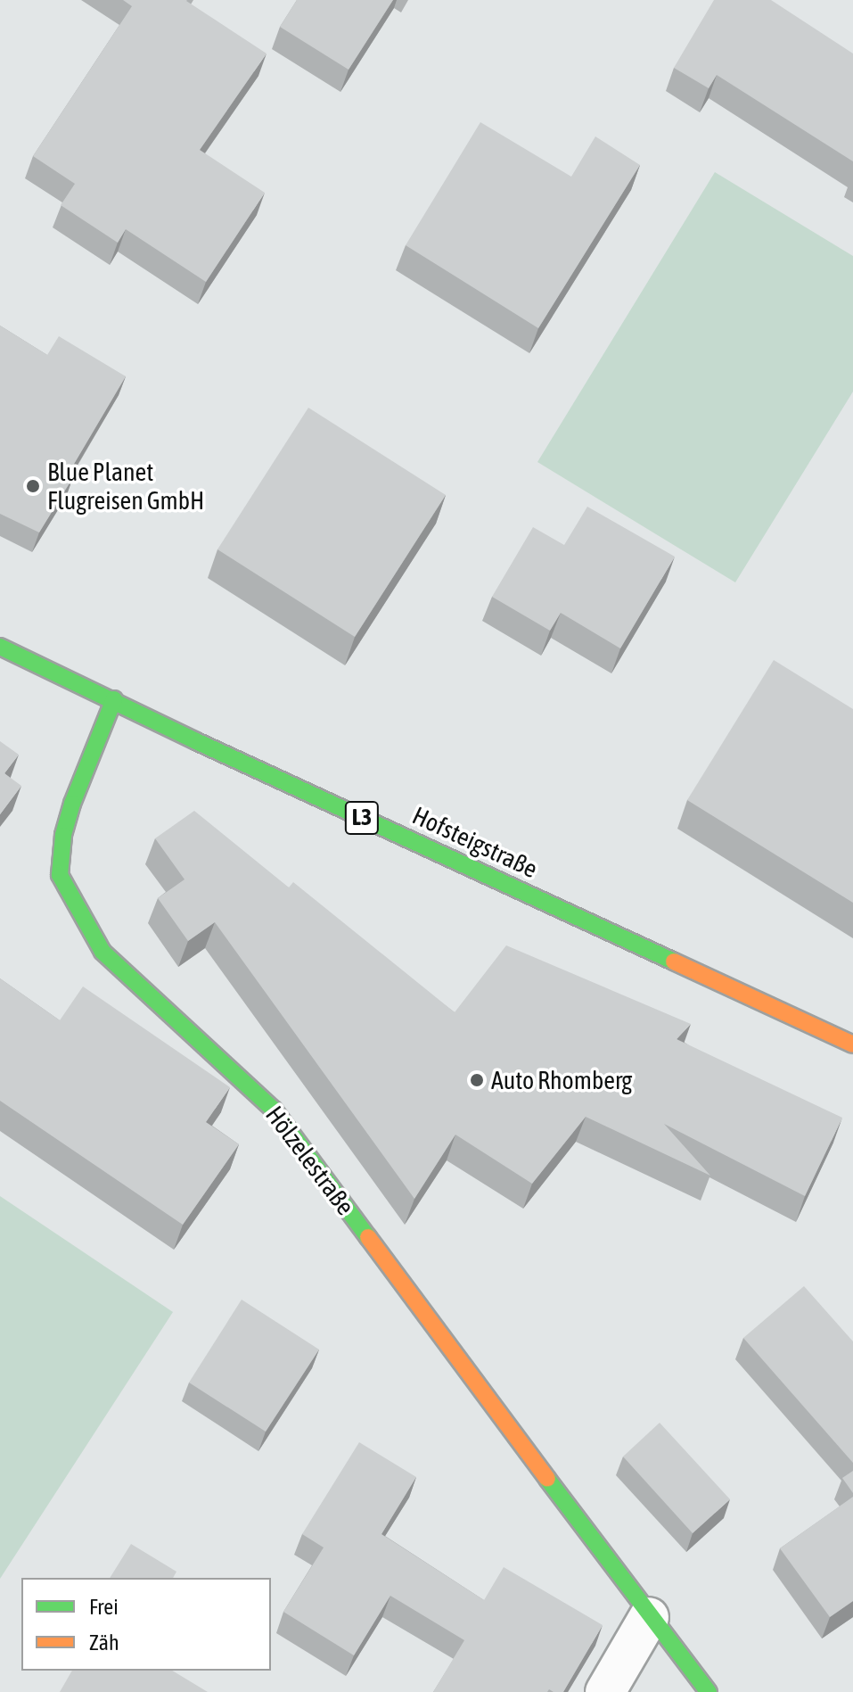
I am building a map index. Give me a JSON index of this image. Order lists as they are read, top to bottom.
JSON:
{
  "streets": {
    "street": ["L3", "Hofsteigstraße", "Hölzelestraße"]
  },
  "crossings": [
    ["Hofsteigstraße", "Hölzelestraße"]
  ],
  "places": ["Blue Planet Flugreisen GmbH", "Auto Rhomberg"],
  "legend": ["Frei", "Zäh"]
}
